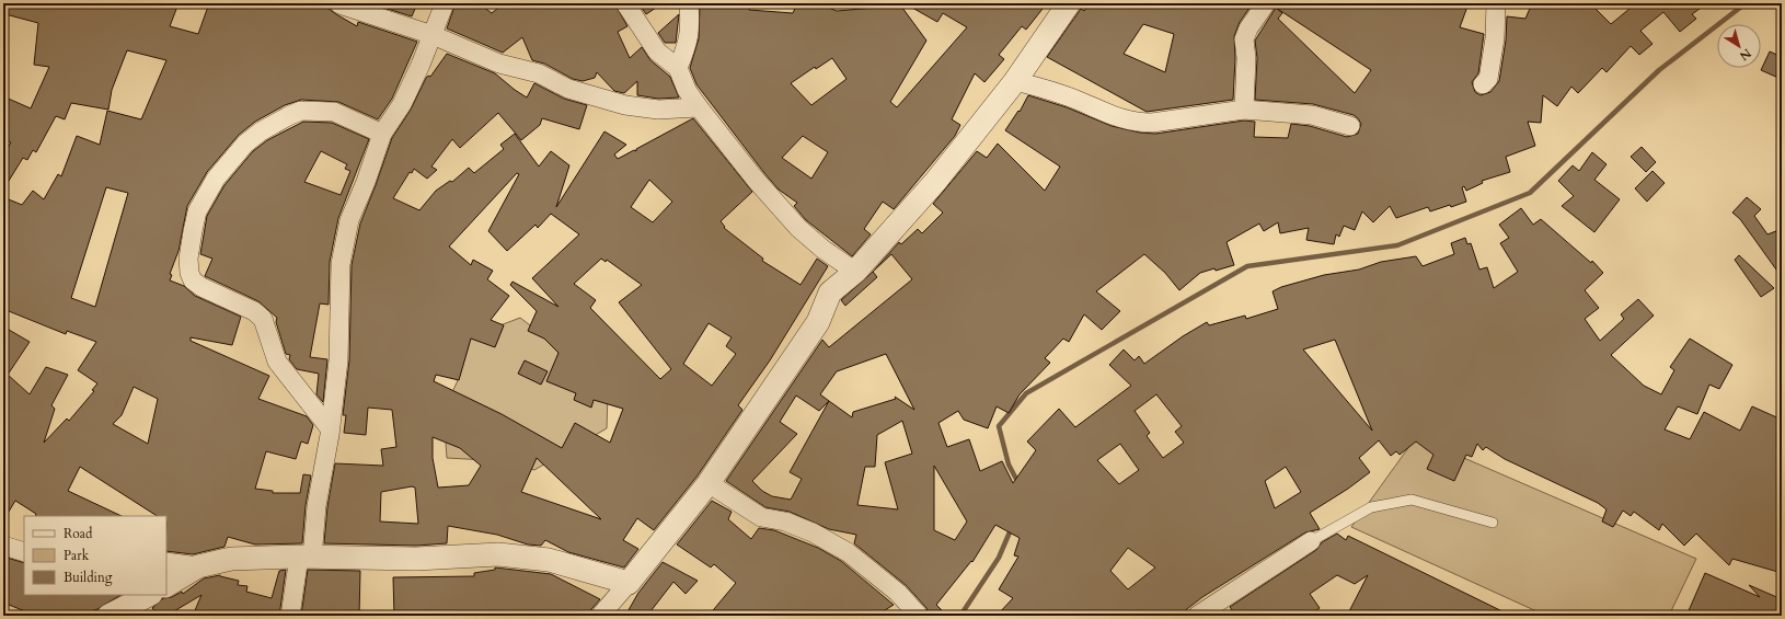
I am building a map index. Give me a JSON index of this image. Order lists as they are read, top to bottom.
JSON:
{
  "legend": ["Road", "Park", "Building"],
  "north": "bottom right"
}
